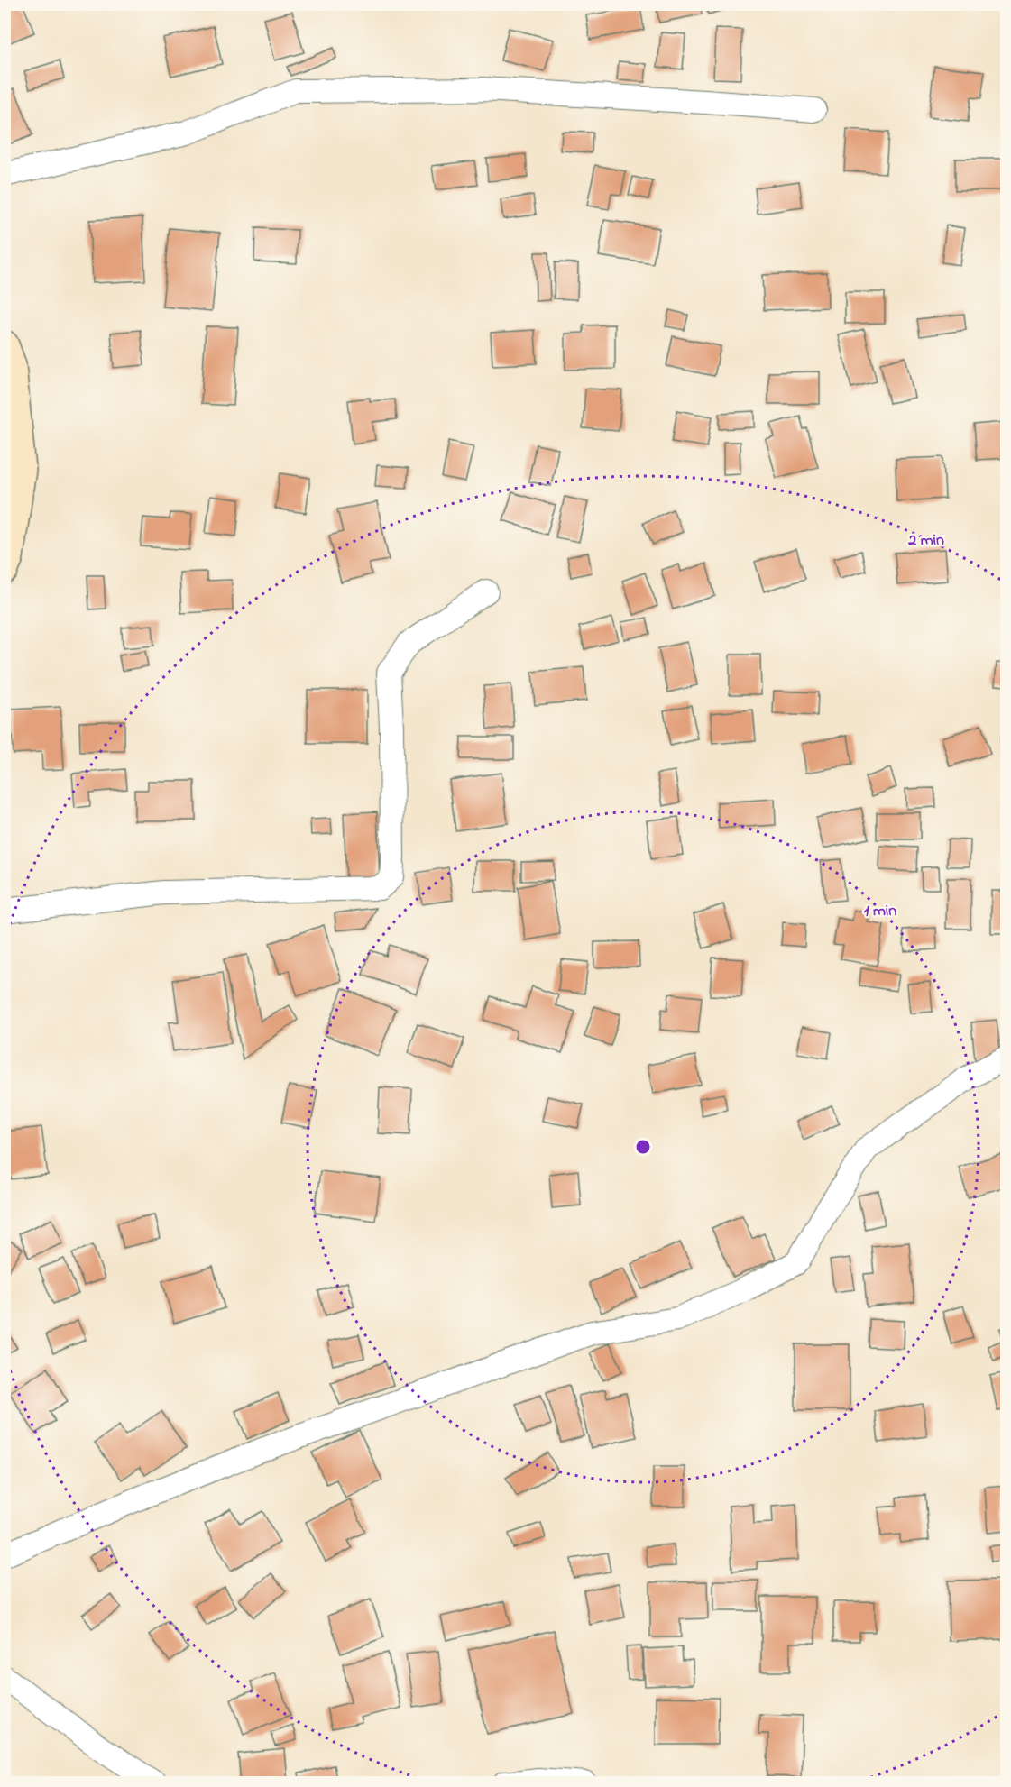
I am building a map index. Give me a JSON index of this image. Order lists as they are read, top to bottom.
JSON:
{
  "rings": ["2 min", "1 min"]
}
